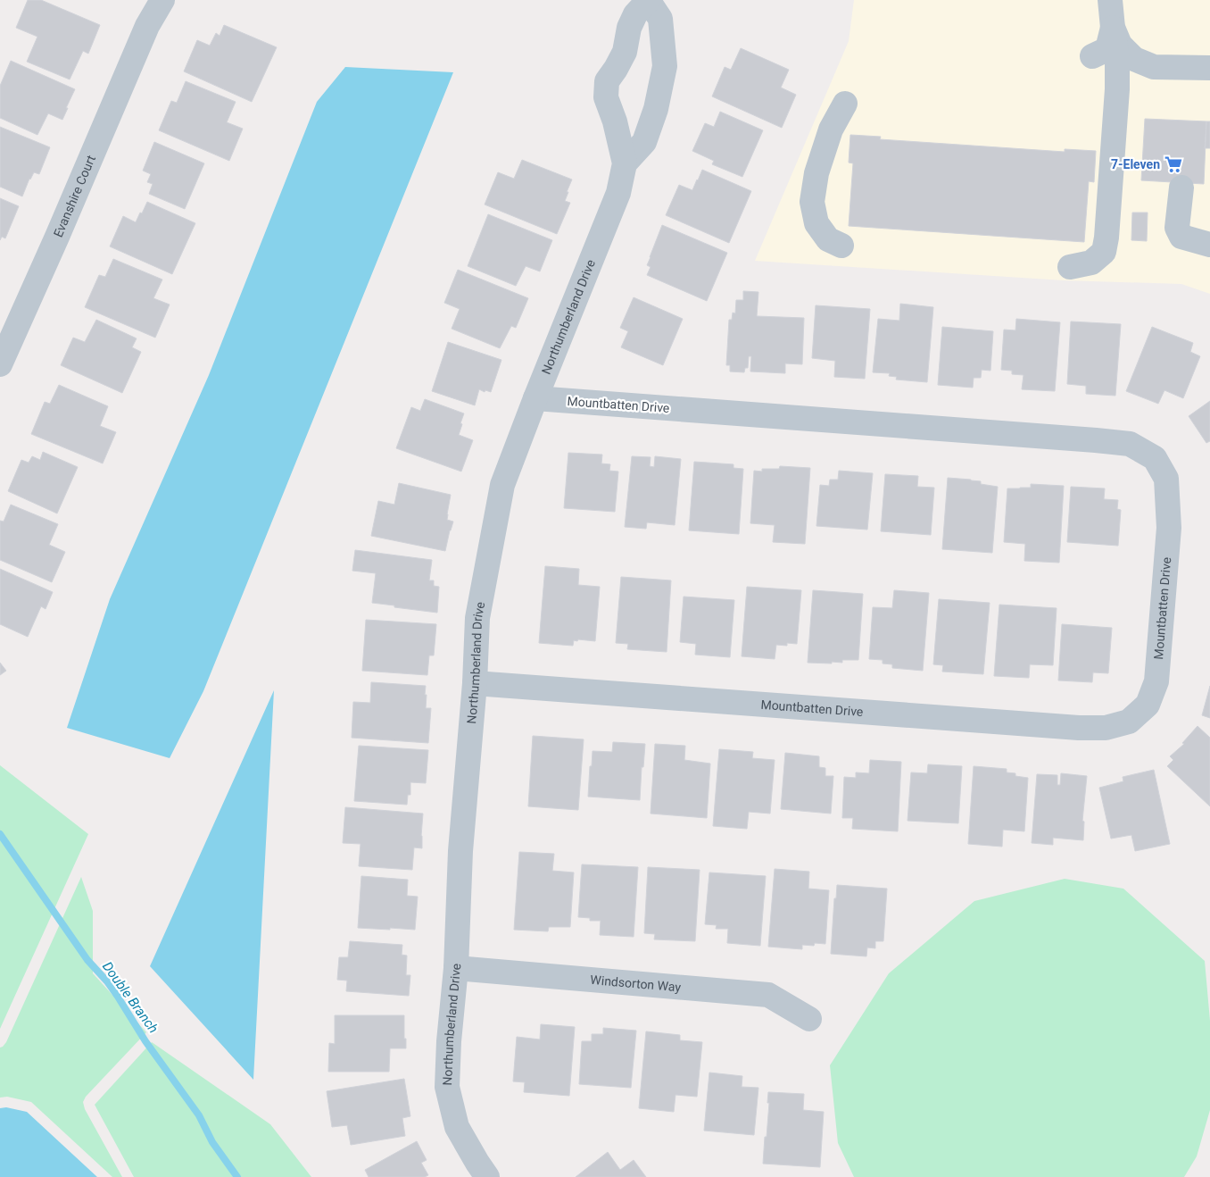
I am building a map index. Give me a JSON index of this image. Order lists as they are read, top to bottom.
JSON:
{
  "streets": {
    "street": [
      "Evanshire Court",
      "Northumberland Drive",
      "Mountbatten Drive",
      "Windsorton Way"
    ]
  },
  "crossings": [
    ["Northumberland Drive", "Mountbatten Drive"],
    ["Northumberland Drive", "Windsorton Way"]
  ],
  "water": ["Double Branch"],
  "places": {
    "supermarket": ["7-Eleven"]
  }
}
